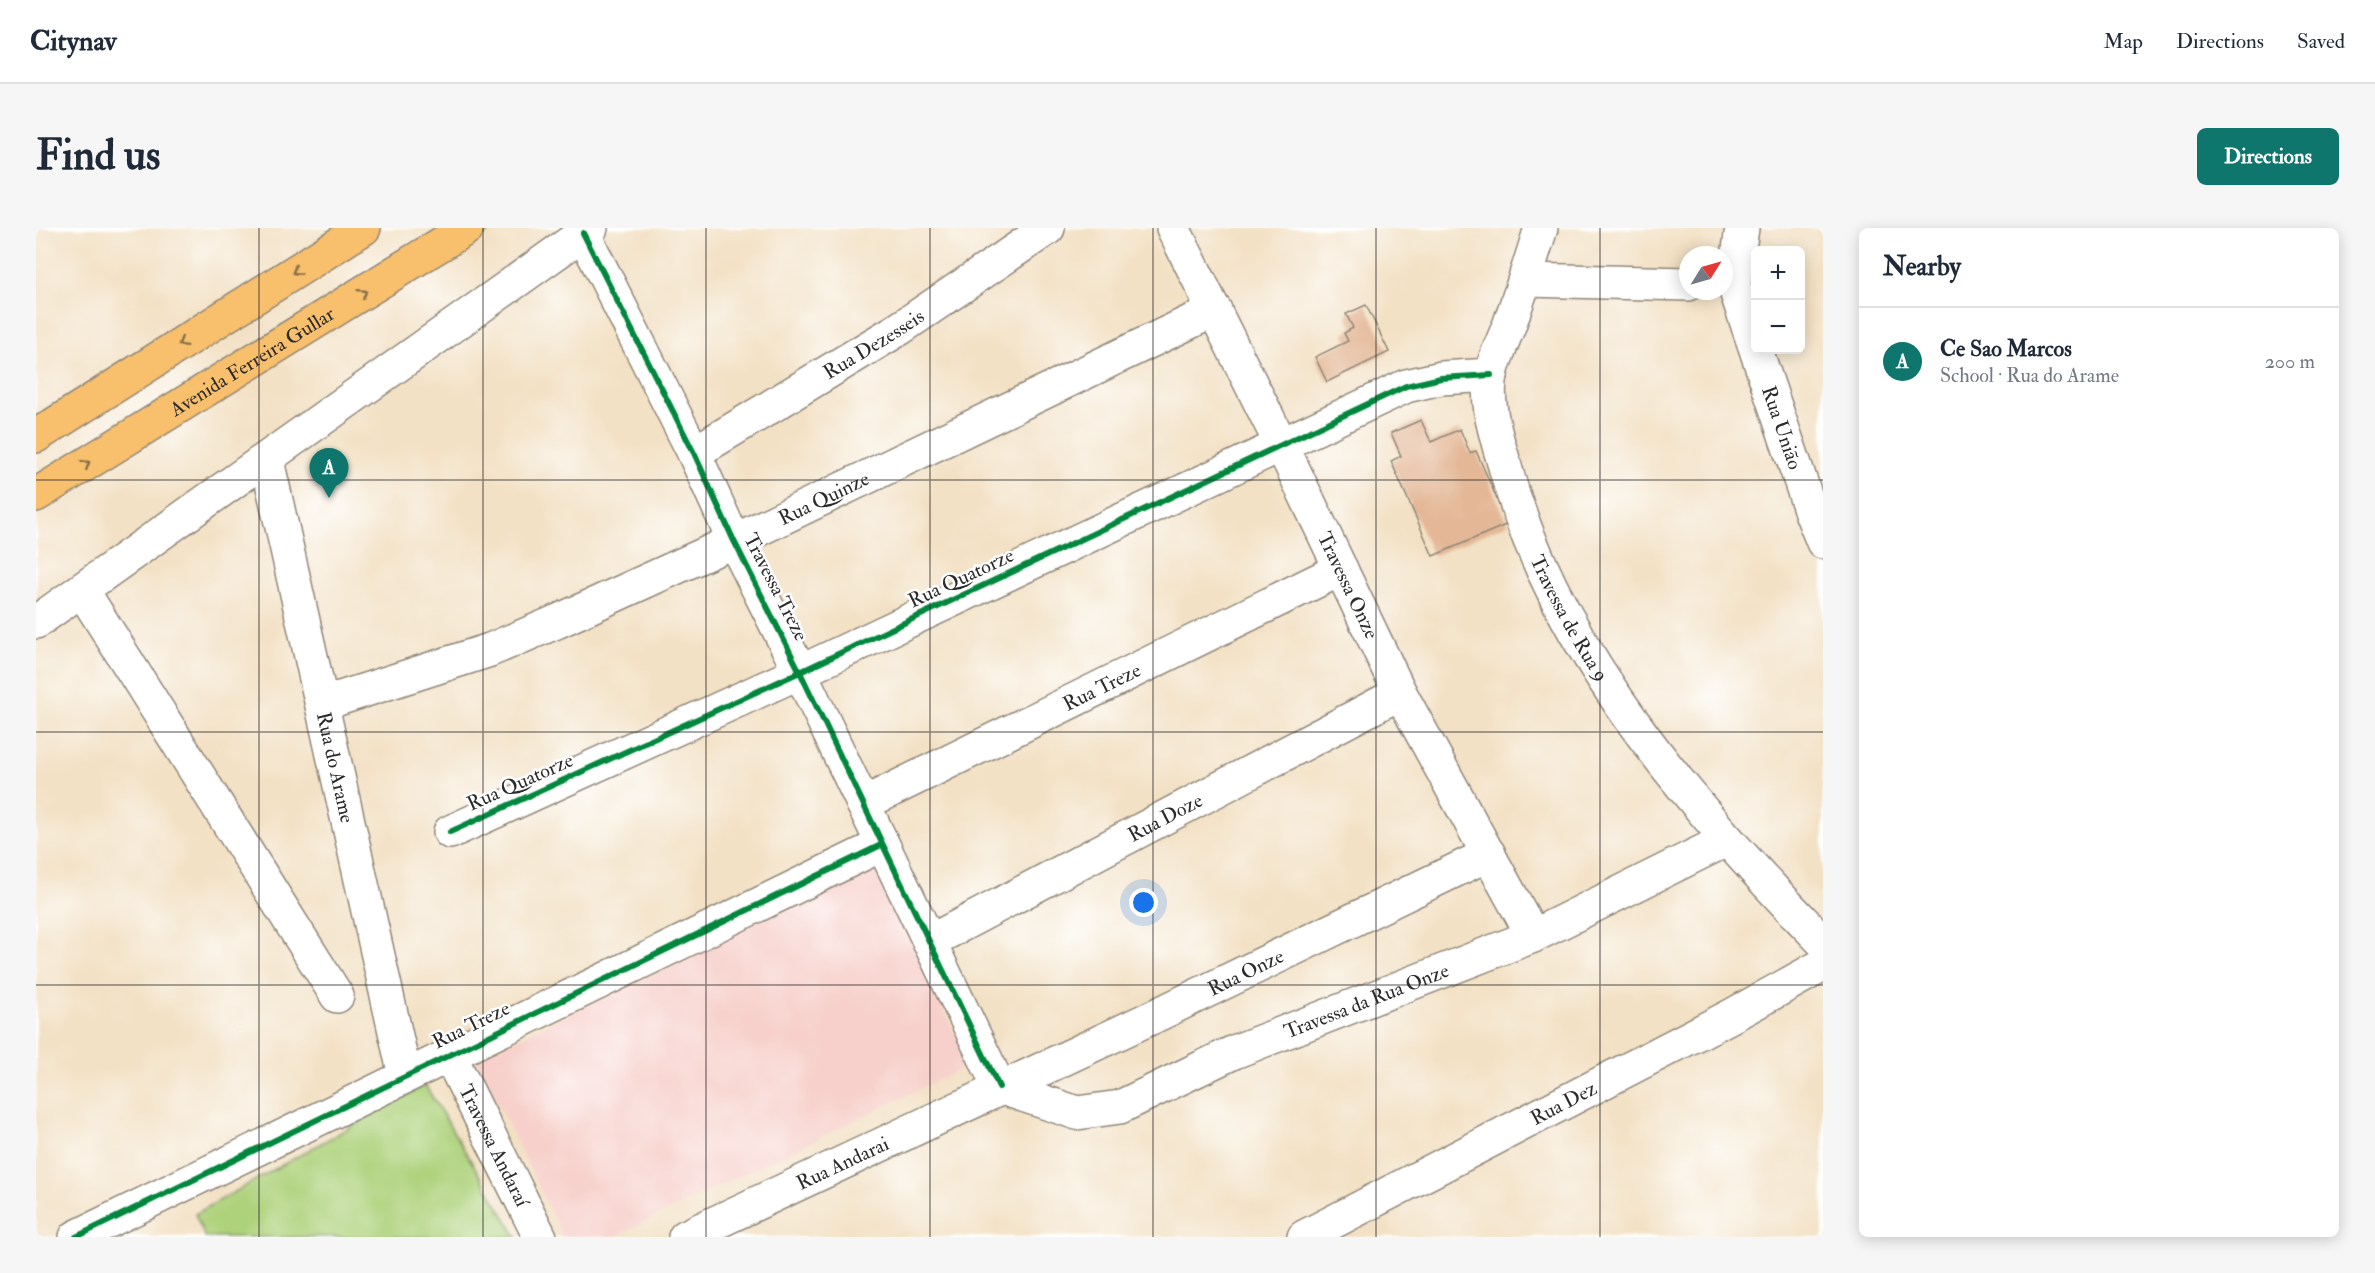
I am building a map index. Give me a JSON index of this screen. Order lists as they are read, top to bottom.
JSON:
{
  "streets": {
    "main road": ["Avenida Ferreira Gullar"],
    "street": [
      "Rua Dezesseis",
      "Rua União",
      "Rua Quinze",
      "Rua Quatorze",
      "Travessa Onze",
      "Travessa Treze",
      "Travessa de Rua 9",
      "Rua Treze",
      "Rua do Arame",
      "Rua Doze",
      "Rua Onze",
      "Travessa da Rua Onze",
      "Rua Dez",
      "Travessa Andaraí",
      "Rua Andarai"
    ]
  },
  "crossings": [
    ["Rua Dezesseis", "Travessa Treze"],
    ["Rua Quinze", "Travessa Onze"],
    ["Rua Quinze", "Travessa Treze"],
    ["Rua Quinze", "Rua do Arame"],
    ["Rua Quatorze", "Travessa Onze"],
    ["Rua Quatorze", "Travessa Treze"],
    ["Rua Quatorze", "Travessa de Rua 9"],
    ["Travessa Onze", "Rua Treze"],
    ["Travessa Onze", "Rua Doze"],
    ["Travessa Onze", "Rua Onze"],
    ["Travessa Onze", "Travessa da Rua Onze"],
    ["Travessa Treze", "Rua Treze"],
    ["Travessa Treze", "Rua Doze"],
    ["Travessa Treze", "Rua Onze"],
    ["Travessa Treze", "Travessa da Rua Onze"],
    ["Travessa Treze", "Rua Andarai"],
    ["Travessa de Rua 9", "Travessa da Rua Onze"],
    ["Rua Treze", "Rua do Arame"],
    ["Rua Treze", "Travessa Andaraí"],
    ["Rua Onze", "Travessa da Rua Onze"],
    ["Rua Onze", "Rua Andarai"],
    ["Travessa da Rua Onze", "Rua Andarai"]
  ],
  "north": "top right",
  "page": {
    "header": "Citynav",
    "nav": ["Map", "Directions", "Saved"],
    "buttons": "Directions",
    "title": "Find us",
    "heading": "Nearby",
    "map_buttons": ["+", "−"],
    "list": [
      {
        "mark": "A",
        "name": "Ce Sao Marcos",
        "note": "School · Rua do Arame",
        "value": "200 m"
      }
    ],
    "pins": "A"
  }
}
